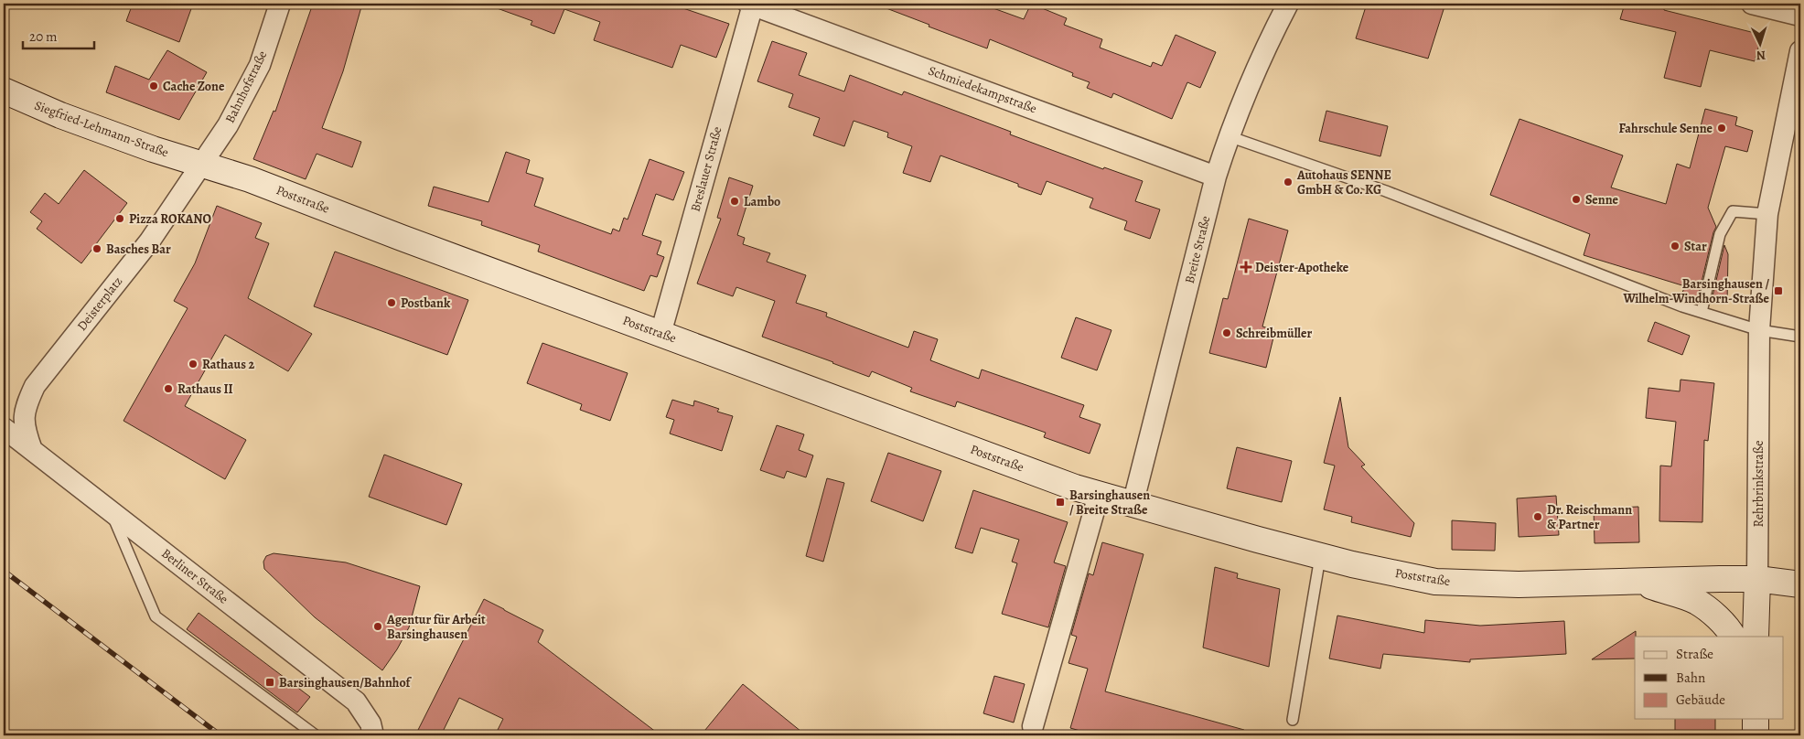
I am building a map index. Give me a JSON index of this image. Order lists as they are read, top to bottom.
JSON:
{
  "streets": {
    "main road": ["Siegfried-Lehmann-Straße", "Poststraße", "Rehrbrinkstraße"],
    "street": [
      "Bahnhofstraße",
      "Schmiedekampstraße",
      "Breslauer Straße",
      "Breite Straße",
      "Deisterplatz",
      "Berliner Straße"
    ]
  },
  "crossings": [
    ["Bahnhofstraße", "Siegfried-Lehmann-Straße"],
    ["Bahnhofstraße", "Poststraße"],
    ["Bahnhofstraße", "Deisterplatz"],
    ["Schmiedekampstraße", "Breslauer Straße"],
    ["Schmiedekampstraße", "Breite Straße"],
    ["Siegfried-Lehmann-Straße", "Poststraße"],
    ["Siegfried-Lehmann-Straße", "Deisterplatz"],
    ["Breslauer Straße", "Poststraße"],
    ["Poststraße", "Breite Straße"],
    ["Poststraße", "Deisterplatz"],
    ["Poststraße", "Rehrbrinkstraße"],
    ["Deisterplatz", "Berliner Straße"]
  ],
  "places": {
    "other": [
      "Cache Zone",
      "Fahrschule Senne",
      "Autohaus SENNE GmbH & Co. KG",
      "Senne",
      "Lambo",
      "Pizza ROKANO",
      "Star",
      "Basches Bar",
      "Postbank",
      "Schreibmüller",
      "Rathaus 2",
      "Rathaus II",
      "Dr. Reischmann & Partner",
      "Agentur für Arbeit Barsinghausen"
    ],
    "health": ["Deister-Apotheke"],
    "transit": ["Barsinghausen / Wilhelm-Windhorn-Straße", "Barsinghausen / Breite Straße", "Barsinghausen/Bahnhof"]
  },
  "legend": ["Straße", "Bahn", "Gebäude"],
  "scale_bar": "20 m",
  "north": "bottom"
}
